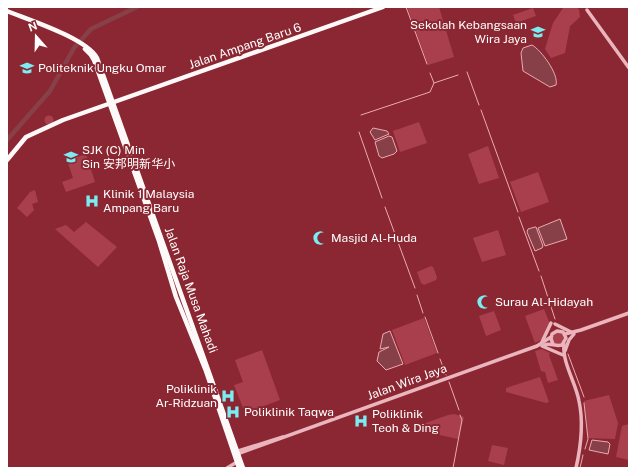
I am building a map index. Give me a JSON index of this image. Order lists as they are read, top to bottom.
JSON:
{
  "streets": {
    "main road": ["Jalan Ampang Baru 6", "Jalan Raja Musa Mahadi"],
    "street": ["Jalan Wira Jaya"]
  },
  "crossings": [
    ["Jalan Ampang Baru 6", "Jalan Raja Musa Mahadi"],
    ["Jalan Raja Musa Mahadi", "Jalan Wira Jaya"]
  ],
  "places": {
    "school or university": ["Sekolah Kebangsaan Wira Jaya", "Politeknik Ungku Omar", "SJK (C) Min Sin 安邦明新华小"],
    "hospital": [
      "Klinik 1 Malaysia Ampang Baru",
      "Poliklinik Ar-Ridzuan",
      "Poliklinik Taqwa",
      "Poliklinik Teoh & Ding"
    ],
    "mosque": ["Masjid Al-Huda", "Surau Al-Hidayah"]
  },
  "north": "top"
}
